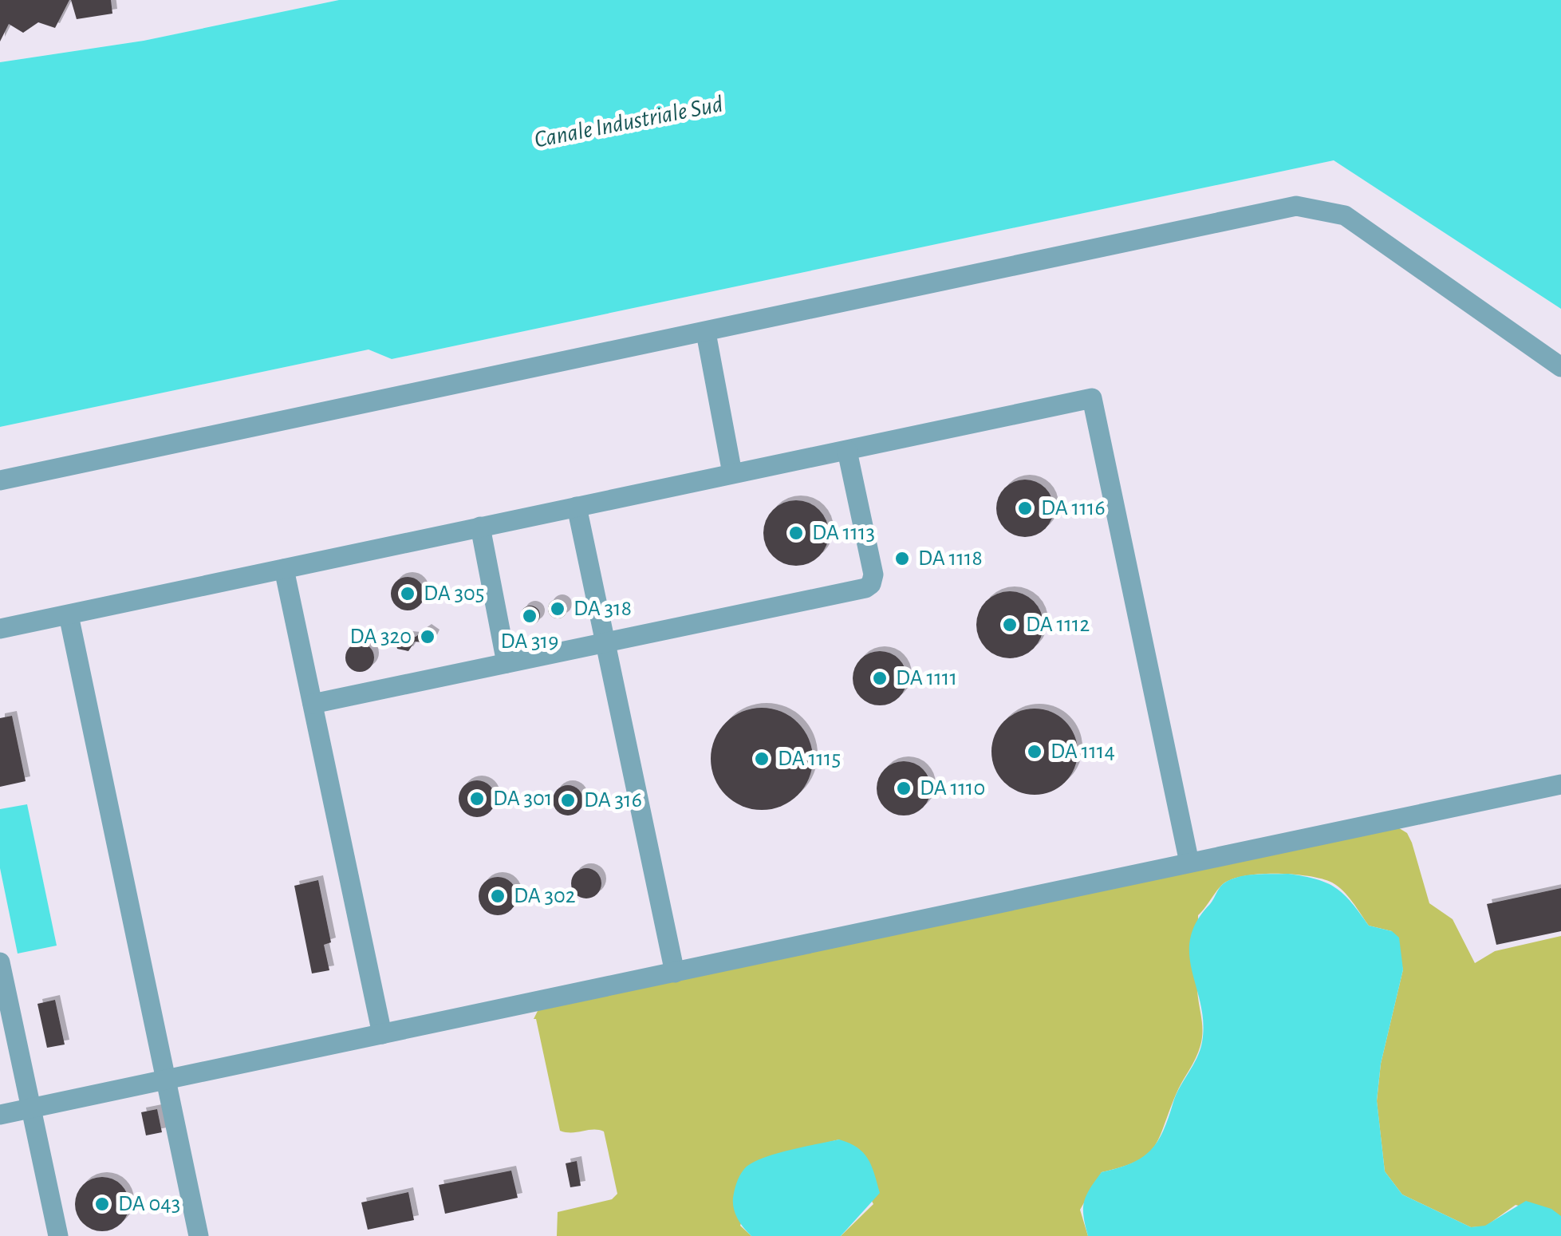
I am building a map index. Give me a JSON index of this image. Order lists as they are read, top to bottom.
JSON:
{
  "water": ["Canale Industriale Sud"],
  "places": [
    "DA 1116",
    "DA 1113",
    "DA 1118",
    "DA 305",
    "DA 318",
    "DA 319",
    "DA 1112",
    "DA 320",
    "DA 1111",
    "DA 1114",
    "DA 1115",
    "DA 1110",
    "DA 301",
    "DA 316",
    "DA 302",
    "DA 043"
  ]
}
